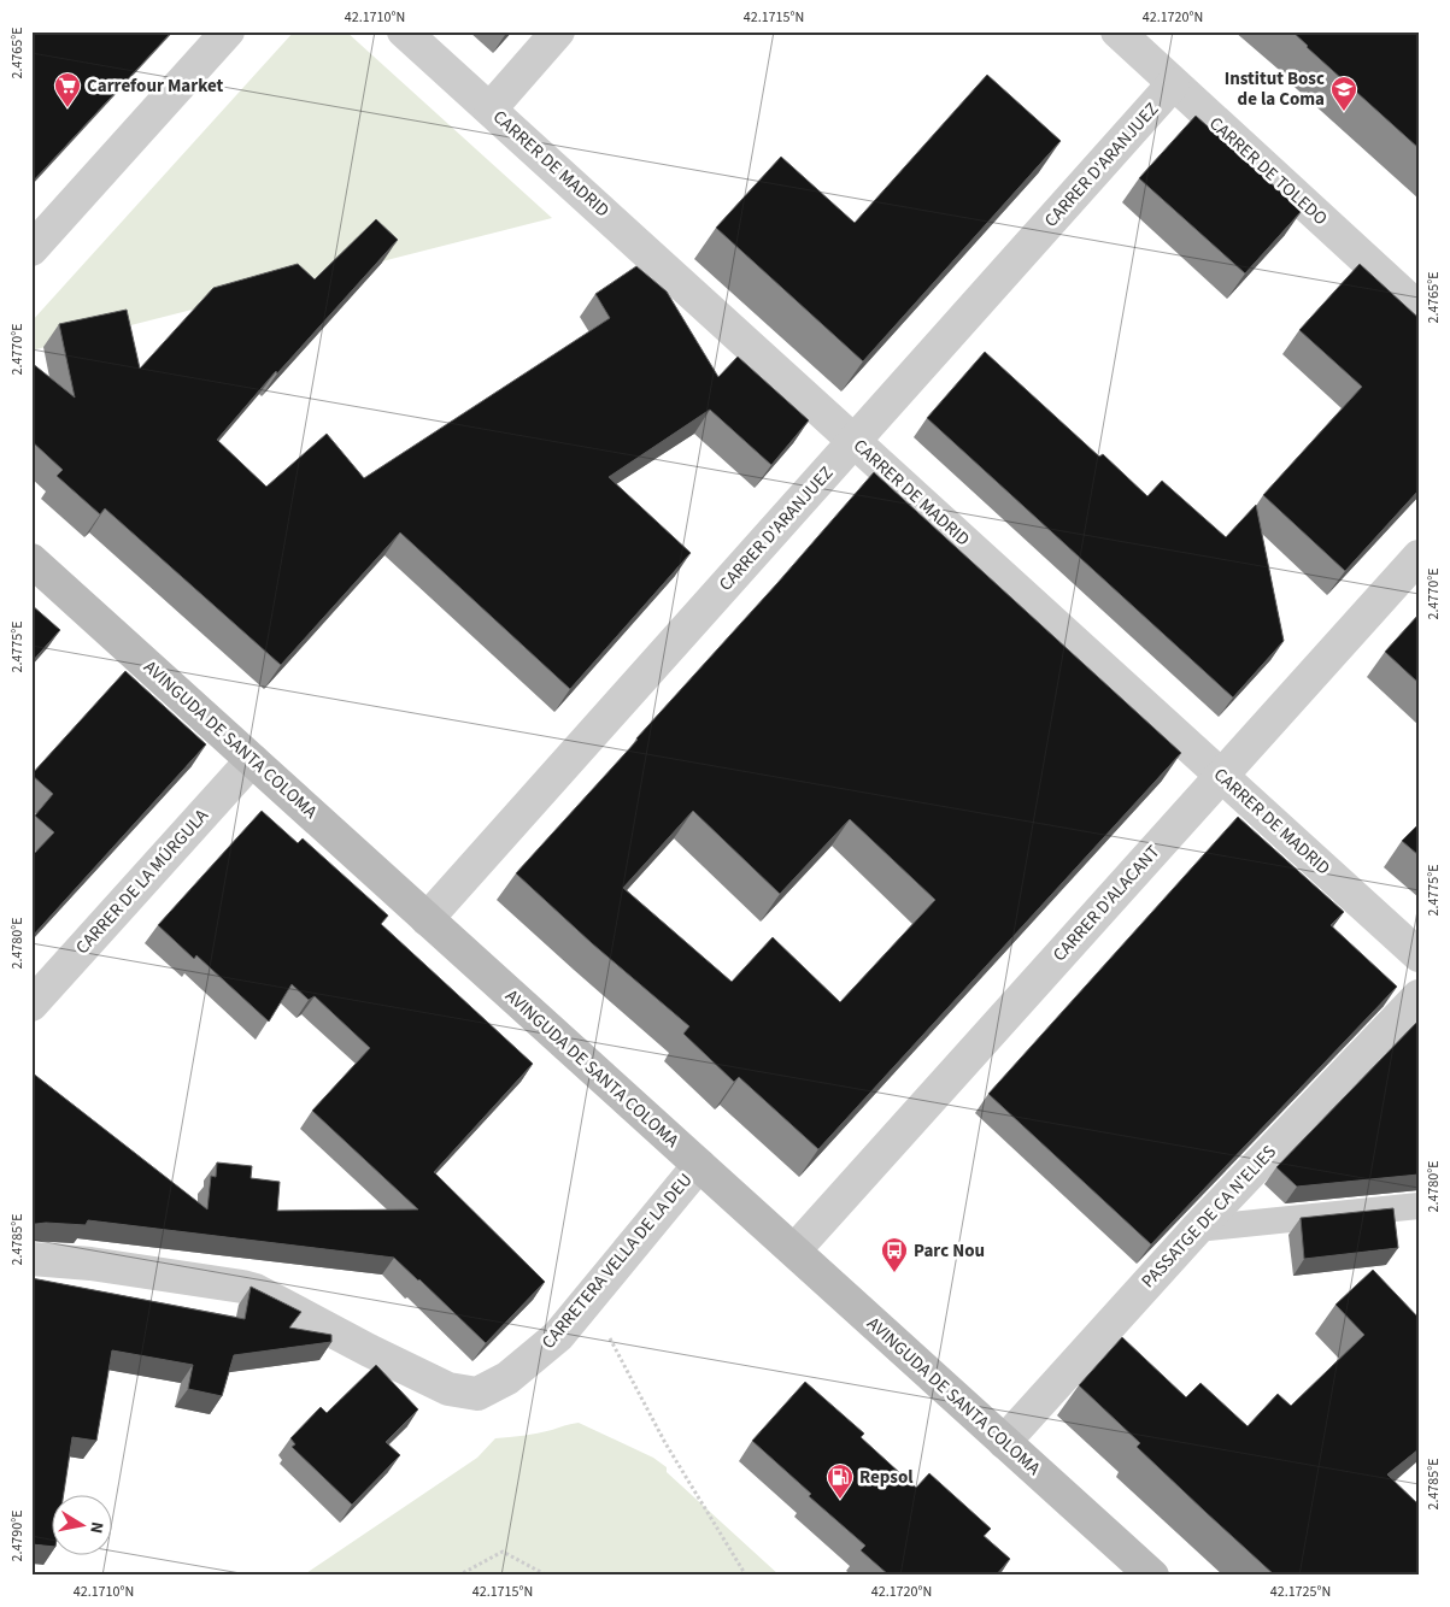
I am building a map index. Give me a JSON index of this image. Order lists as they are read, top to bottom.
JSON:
{
  "streets": {
    "main road": ["AVINGUDA DE SANTA COLOMA"],
    "street": [
      "CARRER DE MADRID",
      "CARRER D'ARANJUEZ",
      "CARRER DE TOLEDO",
      "CARRER DE LA MÚRGULA",
      "CARRER D'ALACANT",
      "PASSATGE DE CA N'ELIES",
      "CARRETERA VELLA DE LA DEU"
    ]
  },
  "crossings": [
    ["CARRER DE MADRID", "CARRER D'ARANJUEZ"],
    ["CARRER DE MADRID", "CARRER D'ALACANT"],
    ["CARRER D'ARANJUEZ", "CARRER DE TOLEDO"],
    ["CARRER D'ARANJUEZ", "AVINGUDA DE SANTA COLOMA"],
    ["AVINGUDA DE SANTA COLOMA", "CARRER DE LA MÚRGULA"],
    ["AVINGUDA DE SANTA COLOMA", "CARRER D'ALACANT"],
    ["AVINGUDA DE SANTA COLOMA", "PASSATGE DE CA N'ELIES"],
    ["AVINGUDA DE SANTA COLOMA", "CARRETERA VELLA DE LA DEU"]
  ],
  "places": {
    "supermarket": ["Carrefour Market"],
    "school or university": ["Institut Bosc de la Coma"],
    "bus stop": ["Parc Nou"],
    "fuel station": ["Repsol"]
  },
  "north": "right",
  "coordinates": [
    "42.1710°N",
    "42.1715°N",
    "42.1720°N",
    "2.4765°E",
    "2.4770°E",
    "2.4775°E",
    "2.4780°E",
    "2.4785°E",
    "2.4790°E",
    "42.1725°N"
  ]
}
